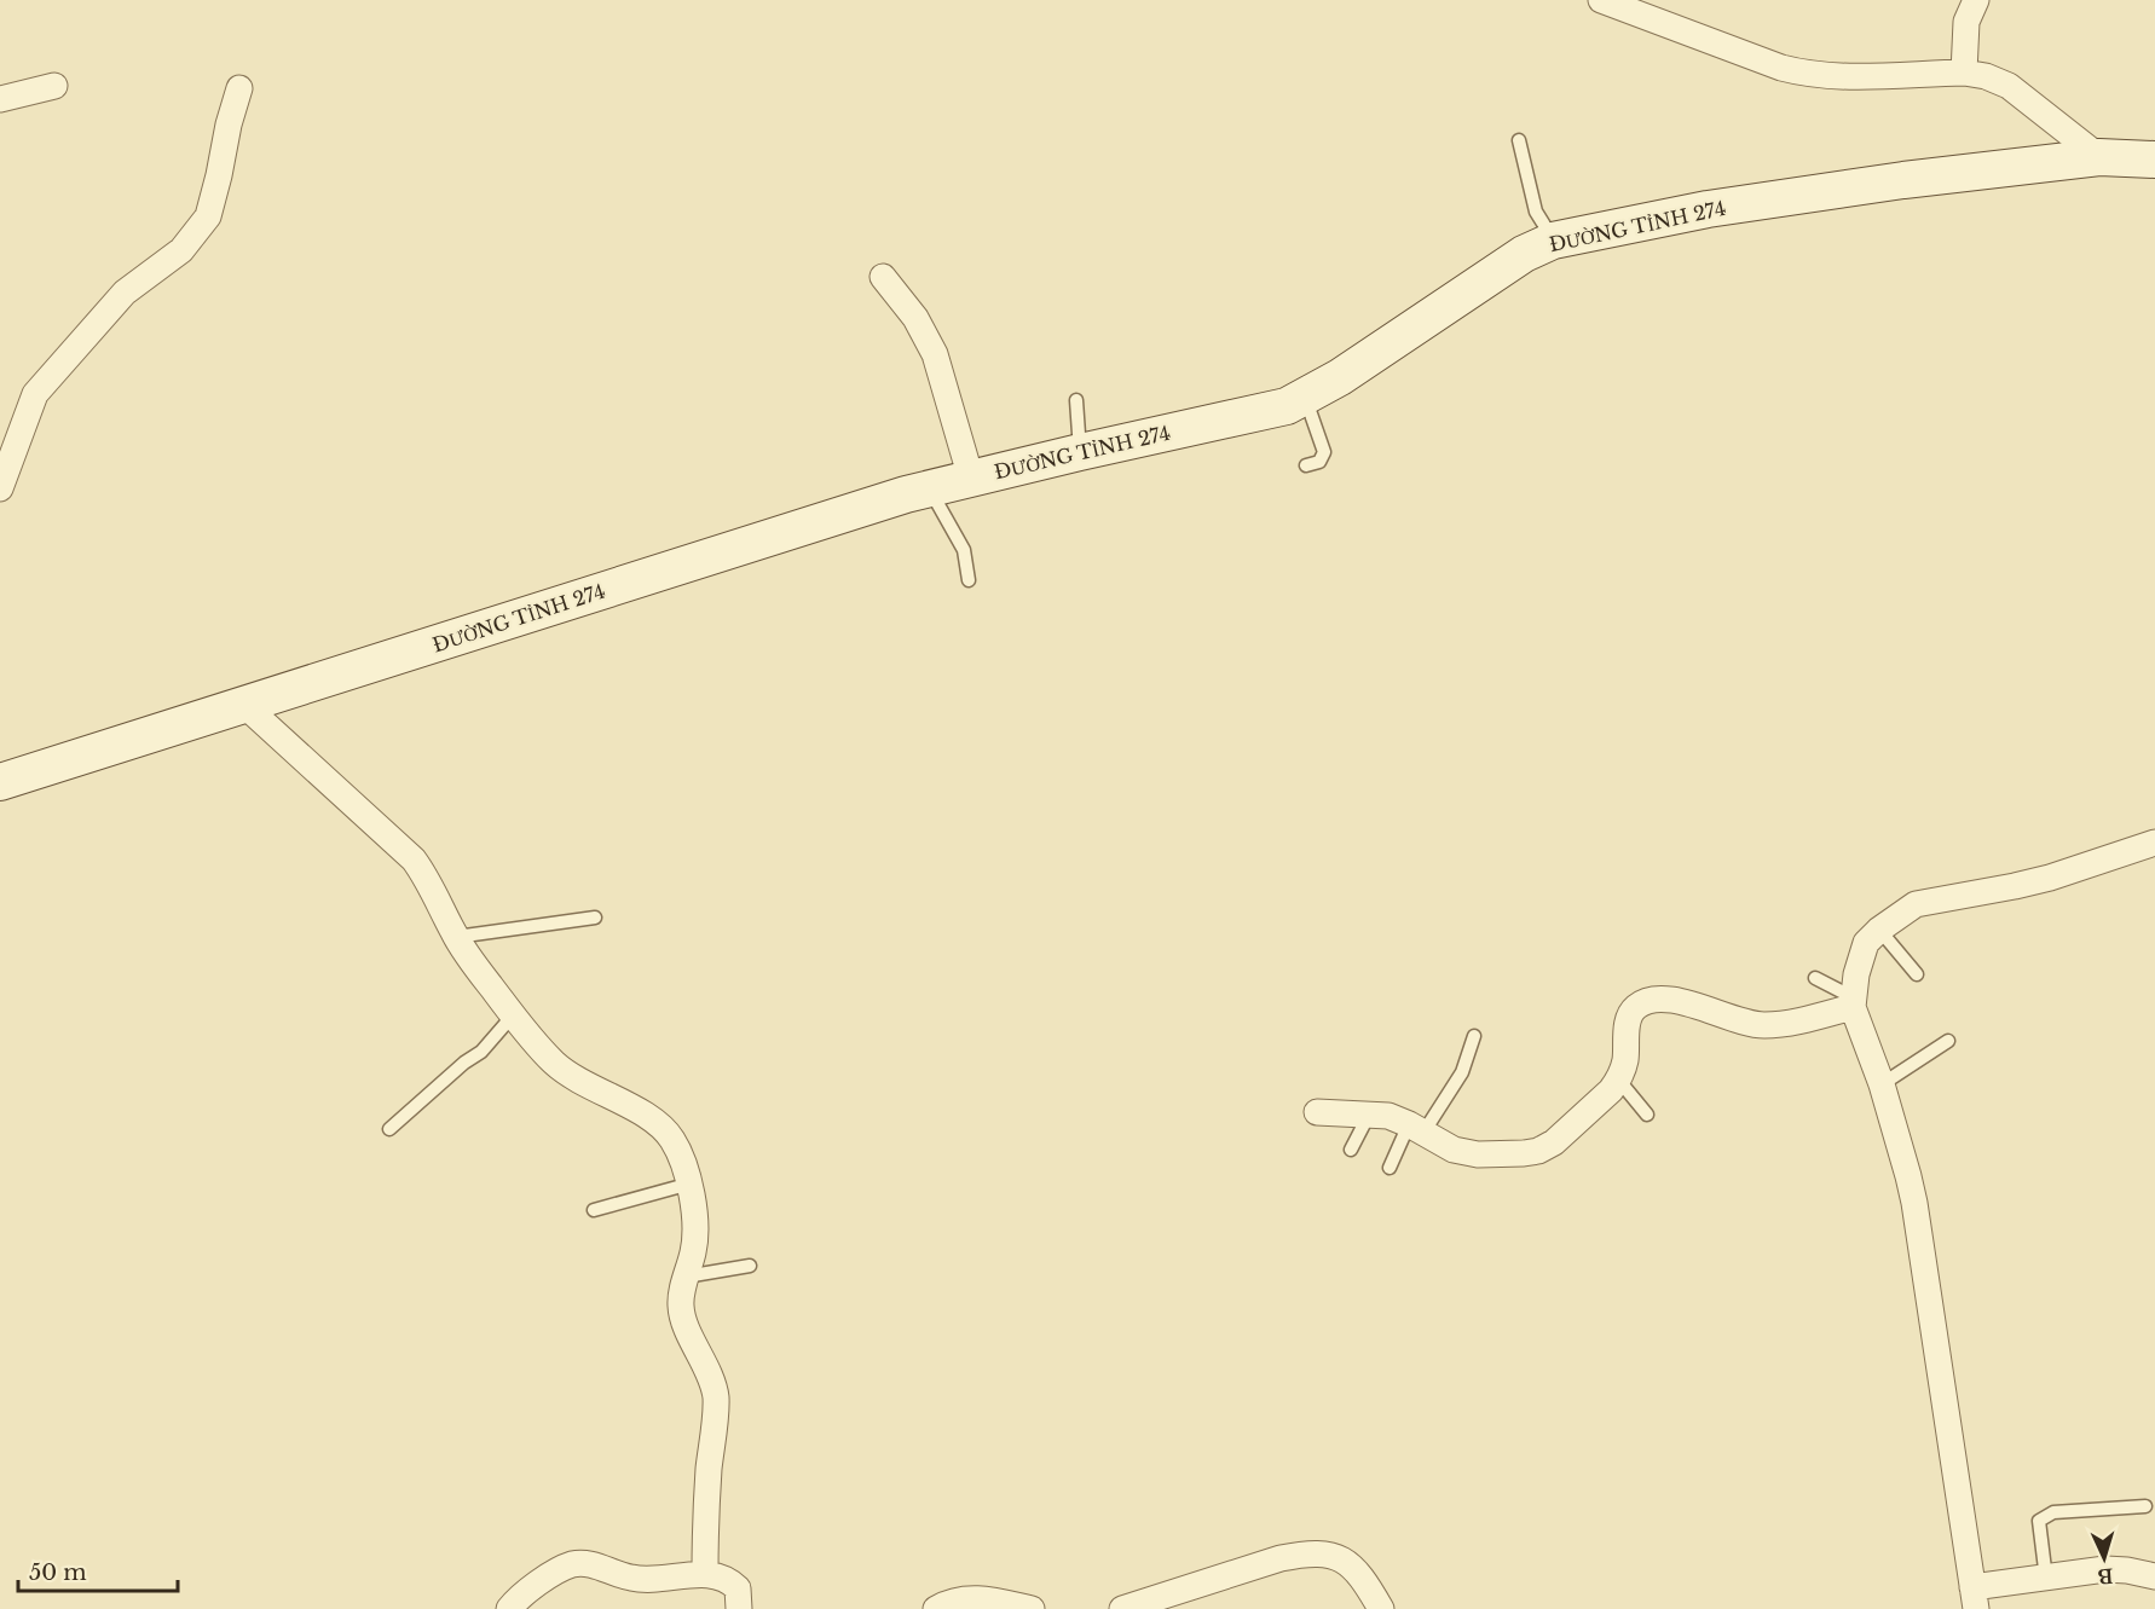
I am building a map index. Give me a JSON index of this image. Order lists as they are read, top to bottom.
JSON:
{
  "streets": {
    "main road": ["ĐƯỜNG TỈNH 274"]
  },
  "scale_bar": "50 m",
  "north": "bottom"
}
